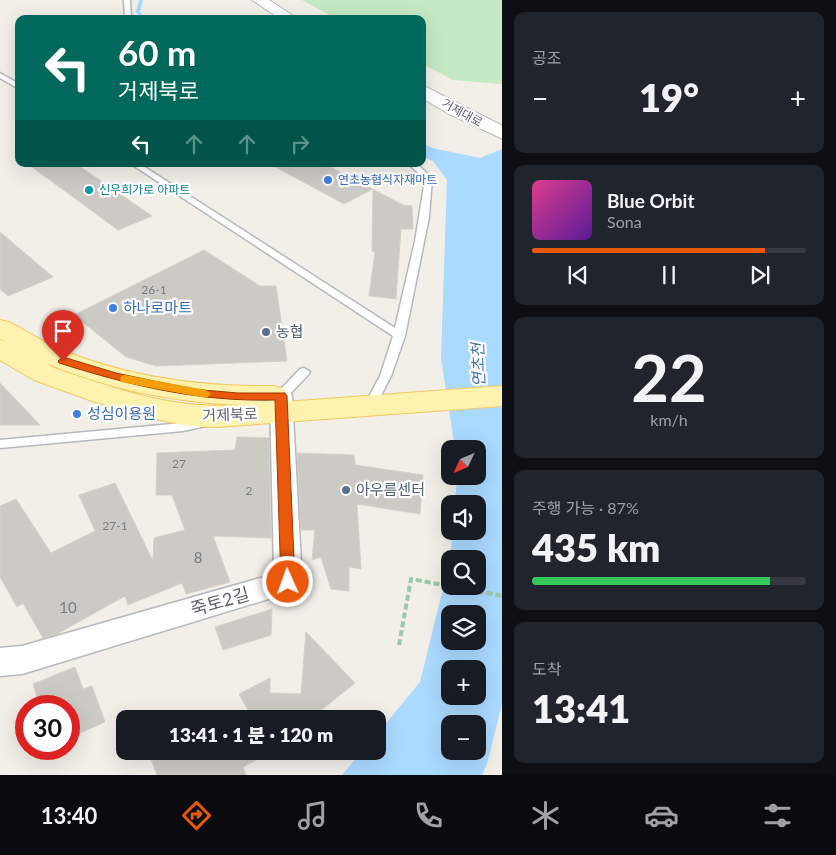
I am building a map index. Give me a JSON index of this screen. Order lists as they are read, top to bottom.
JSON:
{
  "streets": {
    "main road": ["거제대로", "거제북로"],
    "street": ["죽토2길"]
  },
  "crossings": [
    ["거제북로", "죽토2길"]
  ],
  "water": ["연초천"],
  "places": [
    "연초농협식자재마트",
    "신우희가로 아파트",
    "하나로마트",
    "농협",
    "성심이용원",
    "아우름센터"
  ],
  "house_numbers": [
    "26-1",
    "27",
    "2",
    "27-1",
    "8",
    "10"
  ],
  "north": "bottom left",
  "page": {
    "tile": [
      "공조",
      ["22", "km/h"],
      ["주행 가능 · 87%", "435 km"],
      ["도착", "13:41"]
    ],
    "turn": ["60 m", "거제북로"],
    "heat": ["−", "19°", "+"],
    "song": ["Blue Orbit", "Sona"],
    "map_buttons": ["+", "−"],
    "limit": "30",
    "trip": "13:41 · 1 분 · 120 m",
    "tabs": "13:40"
  }
}
